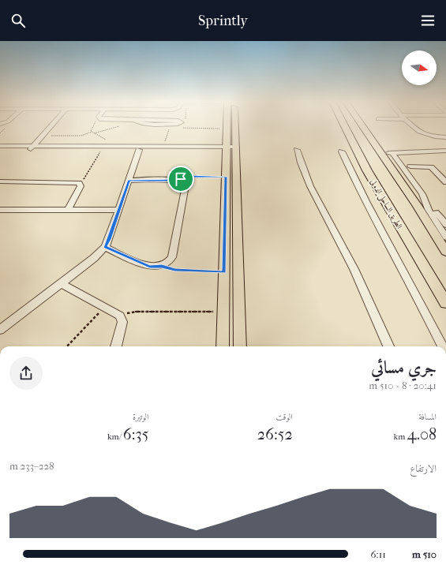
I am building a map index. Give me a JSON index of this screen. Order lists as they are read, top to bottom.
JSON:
{
  "streets": {
    "highway": ["الطريق الساحلى الدولى"]
  },
  "north": "right",
  "page": {
    "header": "Sprintly",
    "heading": ["جري مسائي", "20:41 · 8 × 510 m"],
    "stats": [
      ["المسافة", "4.08 km"],
      ["الوقت", "26:52"],
      ["الوتيرة", "6:35 /km"]
    ],
    "chart": ["الارتفاع", "228–233 m"],
    "list": [
      {
        "name": "510 m",
        "note": "6:11"
      }
    ]
  }
}
